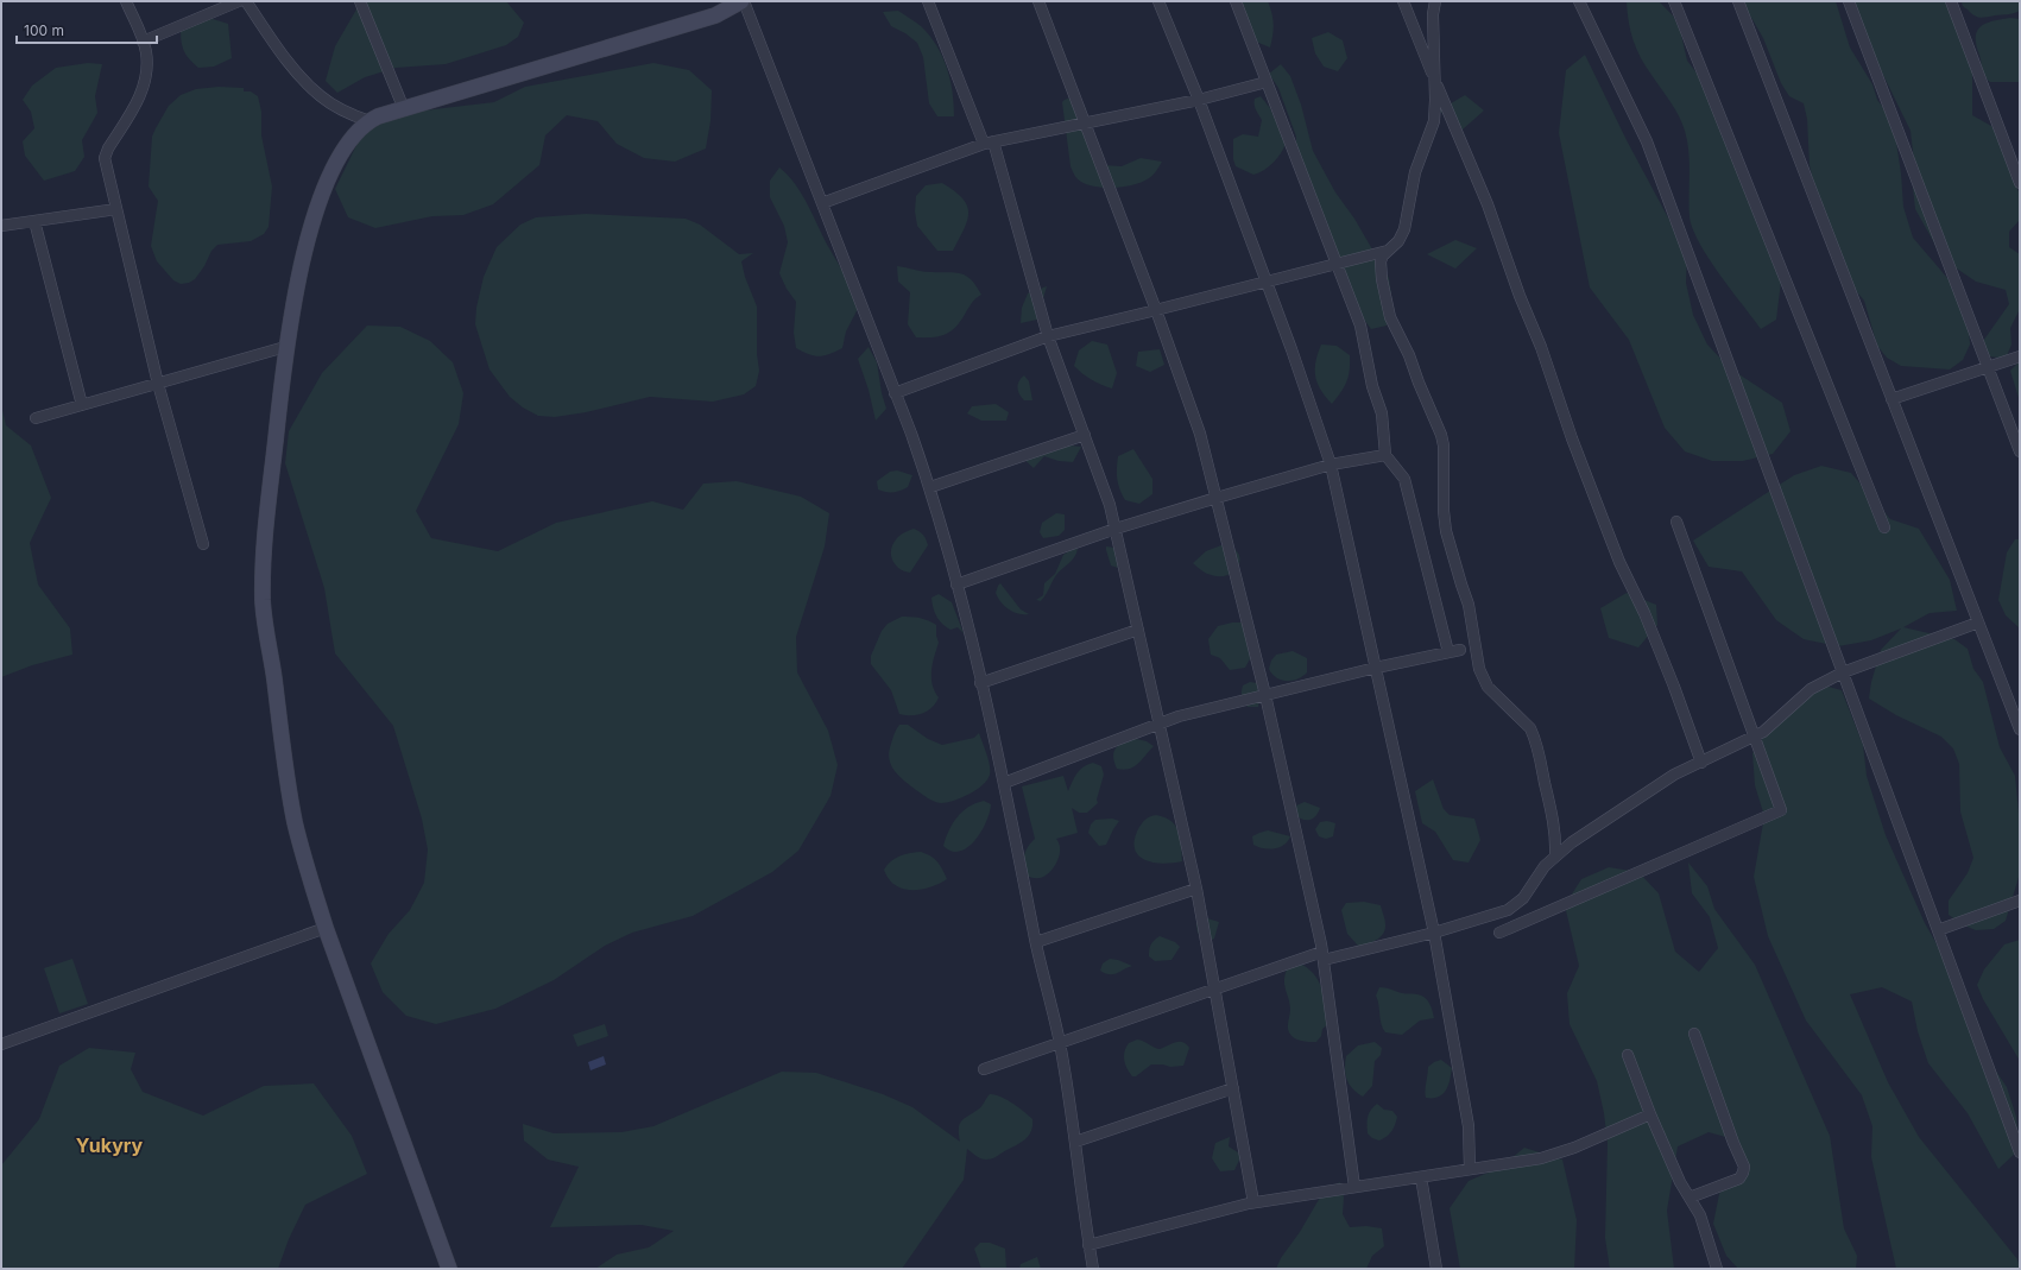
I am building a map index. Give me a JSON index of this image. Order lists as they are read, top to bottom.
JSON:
{
  "districts": ["Yukyry"],
  "scale_bar": "100 m"
}
